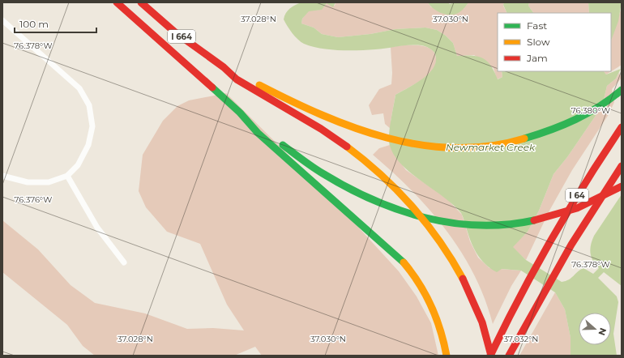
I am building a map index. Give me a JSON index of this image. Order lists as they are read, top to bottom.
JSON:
{
  "streets": {
    "highway": ["I 664", "I 64"]
  },
  "water": ["Newmarket Creek"],
  "legend": ["Fast", "Slow", "Jam"],
  "scale_bar": "100 m",
  "north": "right",
  "coordinates": [
    "37.028°N",
    "37.030°N",
    "76.378°W",
    "76.380°W",
    "76.376°W",
    "37.032°N"
  ]
}
